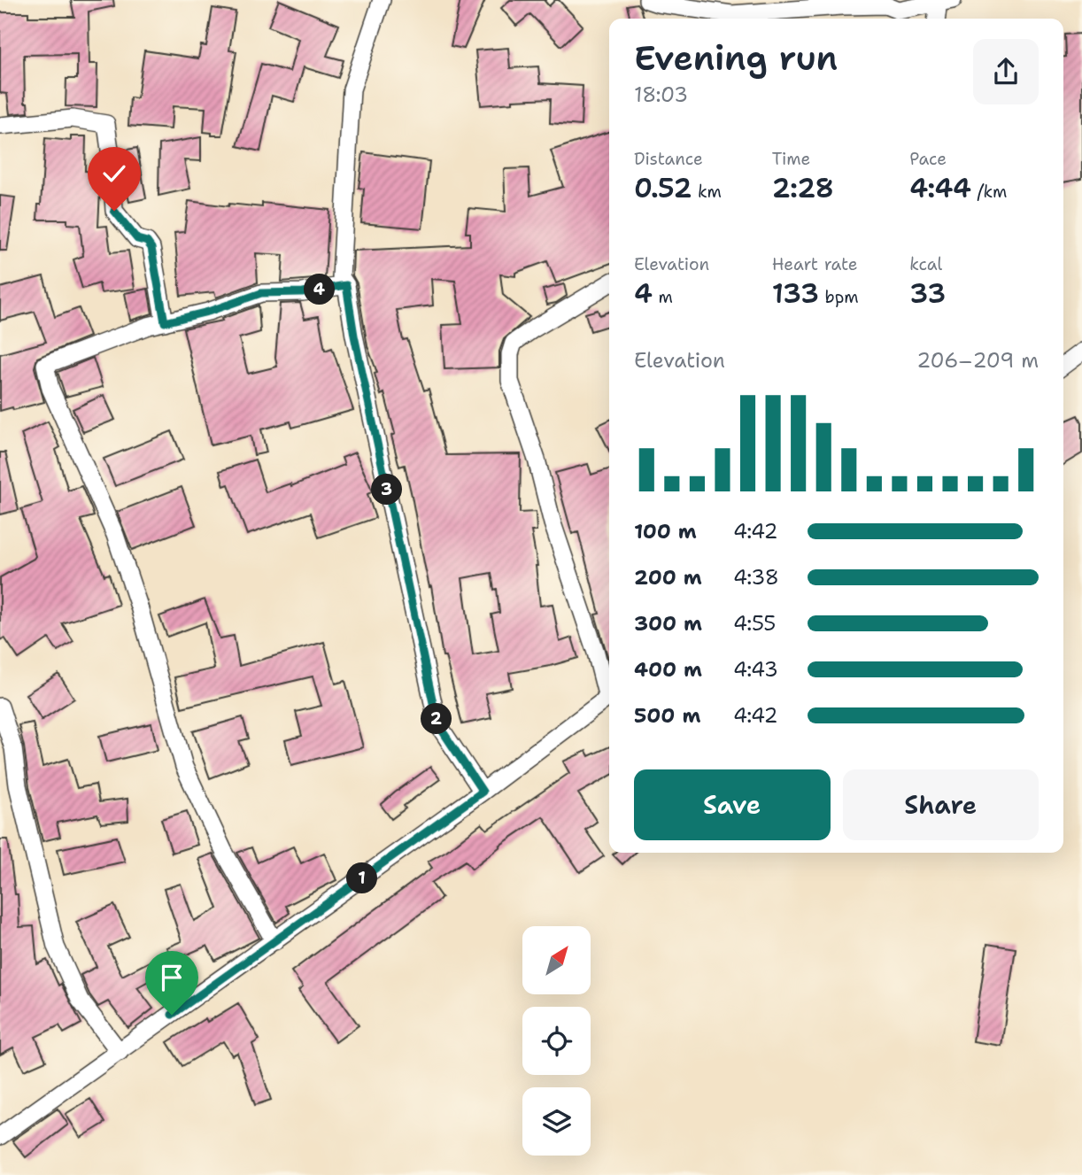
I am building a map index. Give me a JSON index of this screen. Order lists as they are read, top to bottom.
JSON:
{
  "north": "top right",
  "page": {
    "heading": ["Evening run", "18:03"],
    "stats": [
      ["Distance", "0.52 km"],
      ["Time", "2:28"],
      ["Pace", "4:44 /km"],
      ["Elevation", "4 m"],
      ["Heart rate", "133 bpm"],
      ["kcal", "33"]
    ],
    "pins": [
      "4",
      "3",
      "2",
      "1"
    ],
    "chart": ["Elevation", "206–209 m"],
    "list": [
      {
        "name": "100 m",
        "note": "4:42"
      },
      {
        "name": "200 m",
        "note": "4:38"
      },
      {
        "name": "300 m",
        "note": "4:55"
      },
      {
        "name": "400 m",
        "note": "4:43"
      },
      {
        "name": "500 m",
        "note": "4:42"
      }
    ],
    "buttons": ["Save", "Share"]
  }
}
